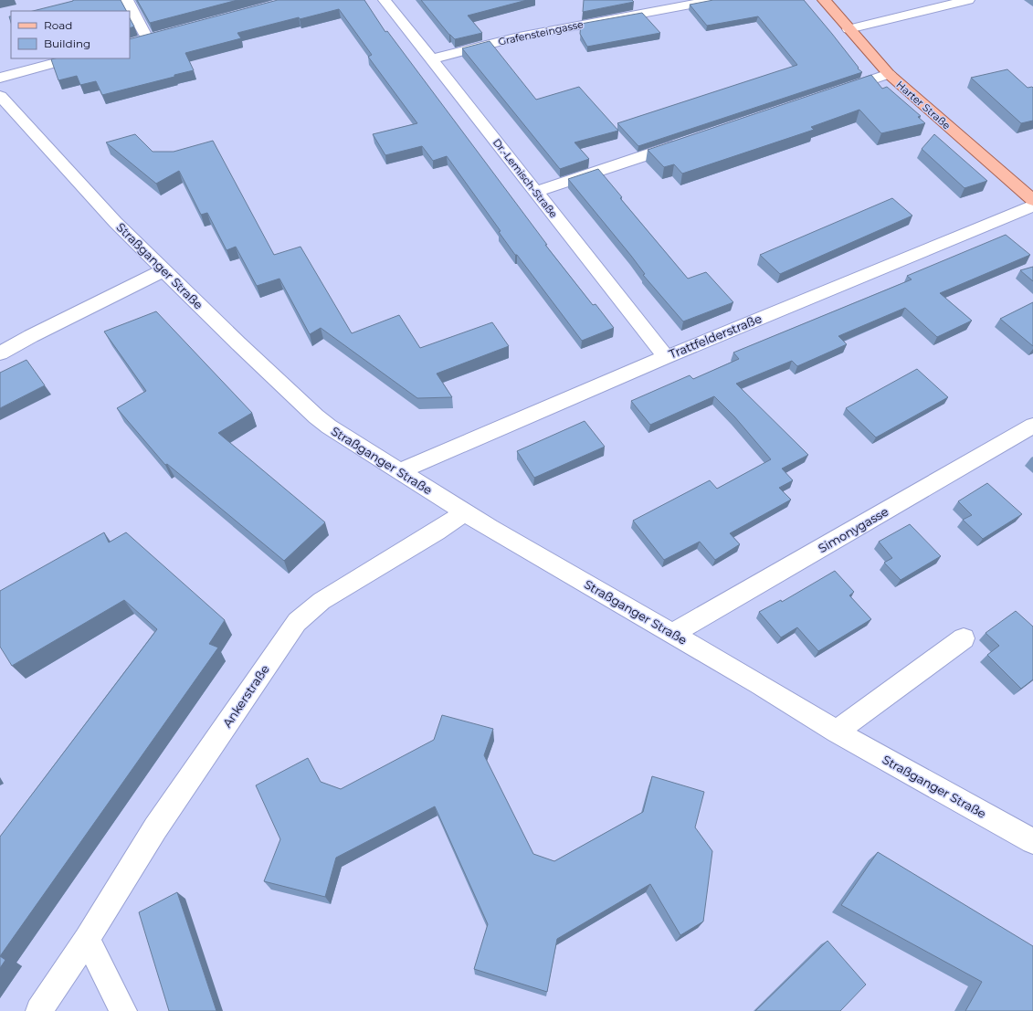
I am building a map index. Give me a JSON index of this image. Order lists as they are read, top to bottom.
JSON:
{
  "streets": {
    "main road": ["Harter Straße"],
    "street": [
      "Grafensteingasse",
      "Dr.-Lemisch-Straße",
      "Straßganger Straße",
      "Trattfelderstraße",
      "Simonygasse",
      "Ankerstraße"
    ]
  },
  "crossings": [
    ["Grafensteingasse", "Dr.-Lemisch-Straße"],
    ["Dr.-Lemisch-Straße", "Trattfelderstraße"],
    ["Straßganger Straße", "Trattfelderstraße"],
    ["Straßganger Straße", "Simonygasse"],
    ["Straßganger Straße", "Ankerstraße"]
  ],
  "legend": ["Road", "Building"]
}
